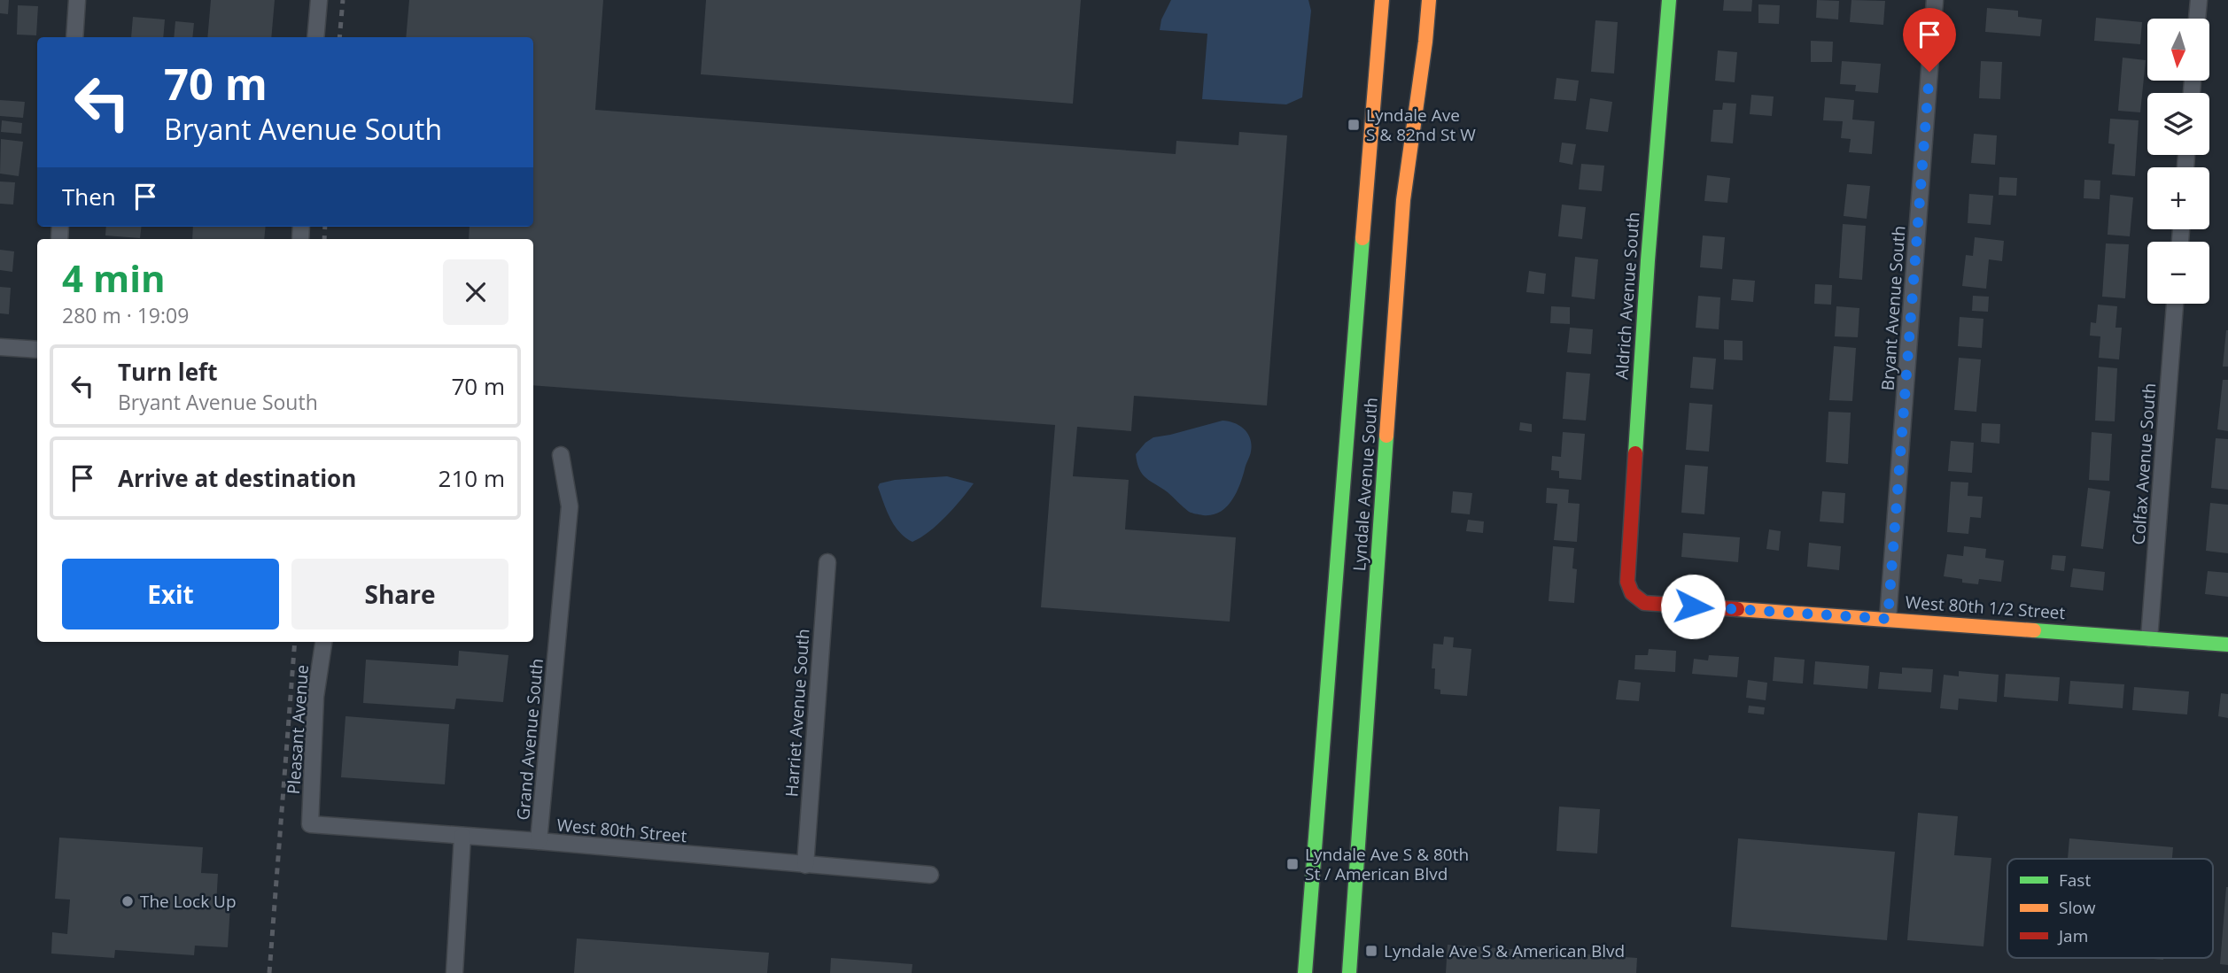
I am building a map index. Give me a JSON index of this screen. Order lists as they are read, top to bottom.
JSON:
{
  "streets": {
    "main road": ["Aldrich Avenue South", "Lyndale Avenue South", "West 80th 1/2 Street"],
    "street": [
      "Bryant Avenue South",
      "Colfax Avenue South",
      "Harriet Avenue South",
      "Pleasant Avenue",
      "Grand Avenue South",
      "West 80th Street"
    ]
  },
  "crossings": [
    ["Aldrich Avenue South", "West 80th 1/2 Street"],
    ["Bryant Avenue South", "West 80th 1/2 Street"],
    ["Colfax Avenue South", "West 80th 1/2 Street"],
    ["Harriet Avenue South", "West 80th Street"],
    ["Pleasant Avenue", "West 80th Street"],
    ["Grand Avenue South", "West 80th Street"]
  ],
  "places": {
    "transit": ["Lyndale Ave S & 82nd St W", "Lyndale Ave S & 80th St / American Blvd", "Lyndale Ave S & American Blvd"],
    "other": ["The Lock Up"]
  },
  "legend": ["Fast", "Slow", "Jam"],
  "north": "bottom",
  "page": {
    "map_buttons": ["+", "−"],
    "turn": ["70 m", "Bryant Avenue South"],
    "then": "Then",
    "heading": ["4 min", "280 m · 19:09"],
    "list": [
      {
        "name": "Turn left",
        "note": "Bryant Avenue South",
        "value": "70 m"
      },
      {
        "name": "Arrive at destination",
        "value": "210 m"
      }
    ],
    "buttons": ["Exit", "Share"]
  }
}
